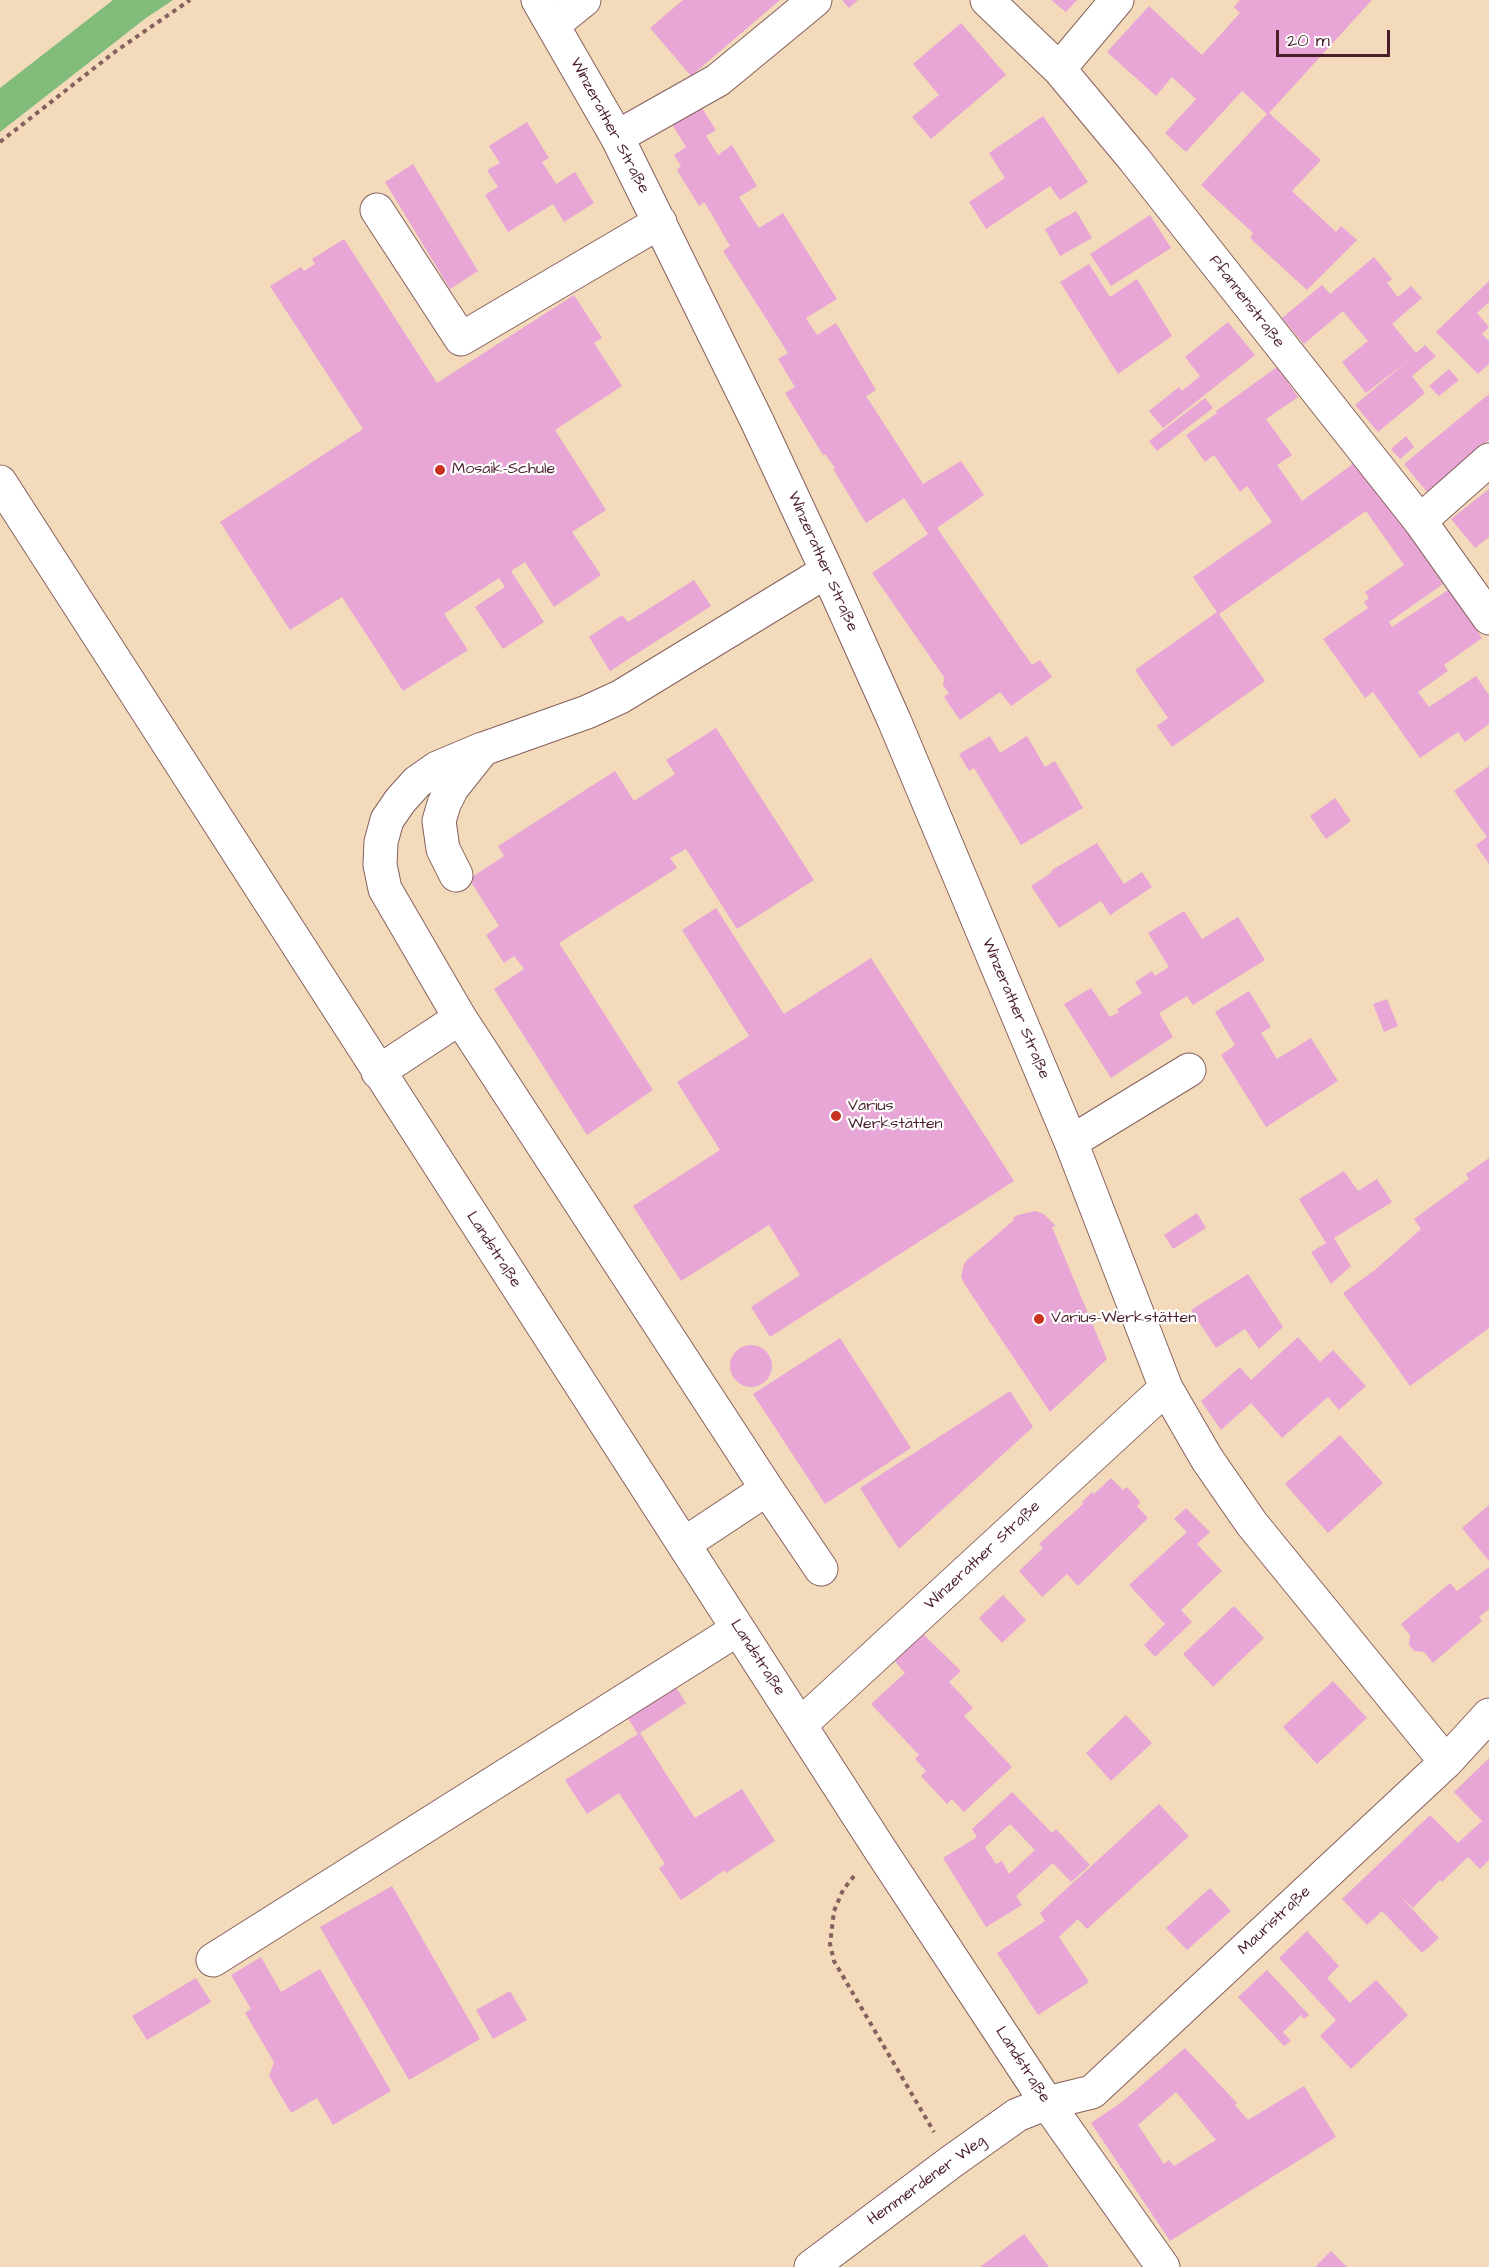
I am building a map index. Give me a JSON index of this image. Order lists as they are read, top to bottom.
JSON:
{
  "streets": {
    "street": [
      "Winzerather Straße",
      "Pfannenstraße",
      "Landstraße",
      "Mauristraße",
      "Hemmerdener Weg"
    ]
  },
  "crossings": [
    ["Winzerather Straße", "Landstraße"],
    ["Winzerather Straße", "Mauristraße"],
    ["Landstraße", "Mauristraße"],
    ["Landstraße", "Hemmerdener Weg"],
    ["Mauristraße", "Hemmerdener Weg"]
  ],
  "places": ["Mosaik-Schule", "Varius Werkstätten", "Varius-Werkstätten"],
  "scale_bar": "20 m"
}
